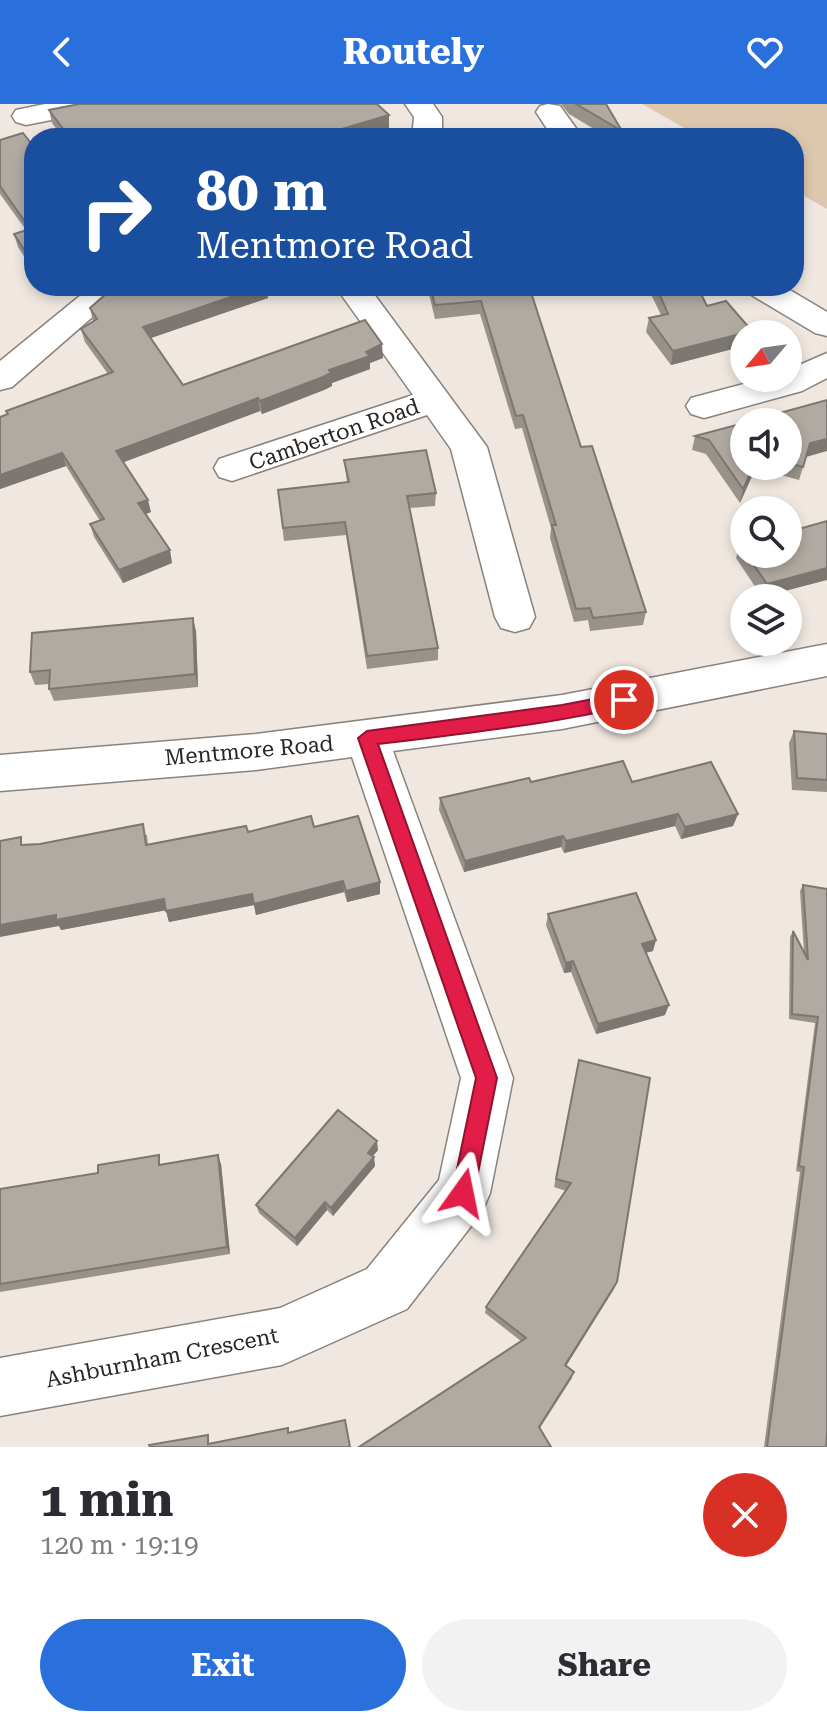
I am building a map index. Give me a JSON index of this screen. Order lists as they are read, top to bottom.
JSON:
{
  "streets": {
    "street": ["Camberton Road", "Mentmore Road", "Ashburnham Crescent"]
  },
  "crossings": [
    ["Mentmore Road", "Ashburnham Crescent"]
  ],
  "north": "bottom left",
  "page": {
    "header": "Routely",
    "turn": ["80 m", "Mentmore Road"],
    "heading": ["1 min", "120 m · 19:19"],
    "buttons": ["Exit", "Share"]
  }
}
